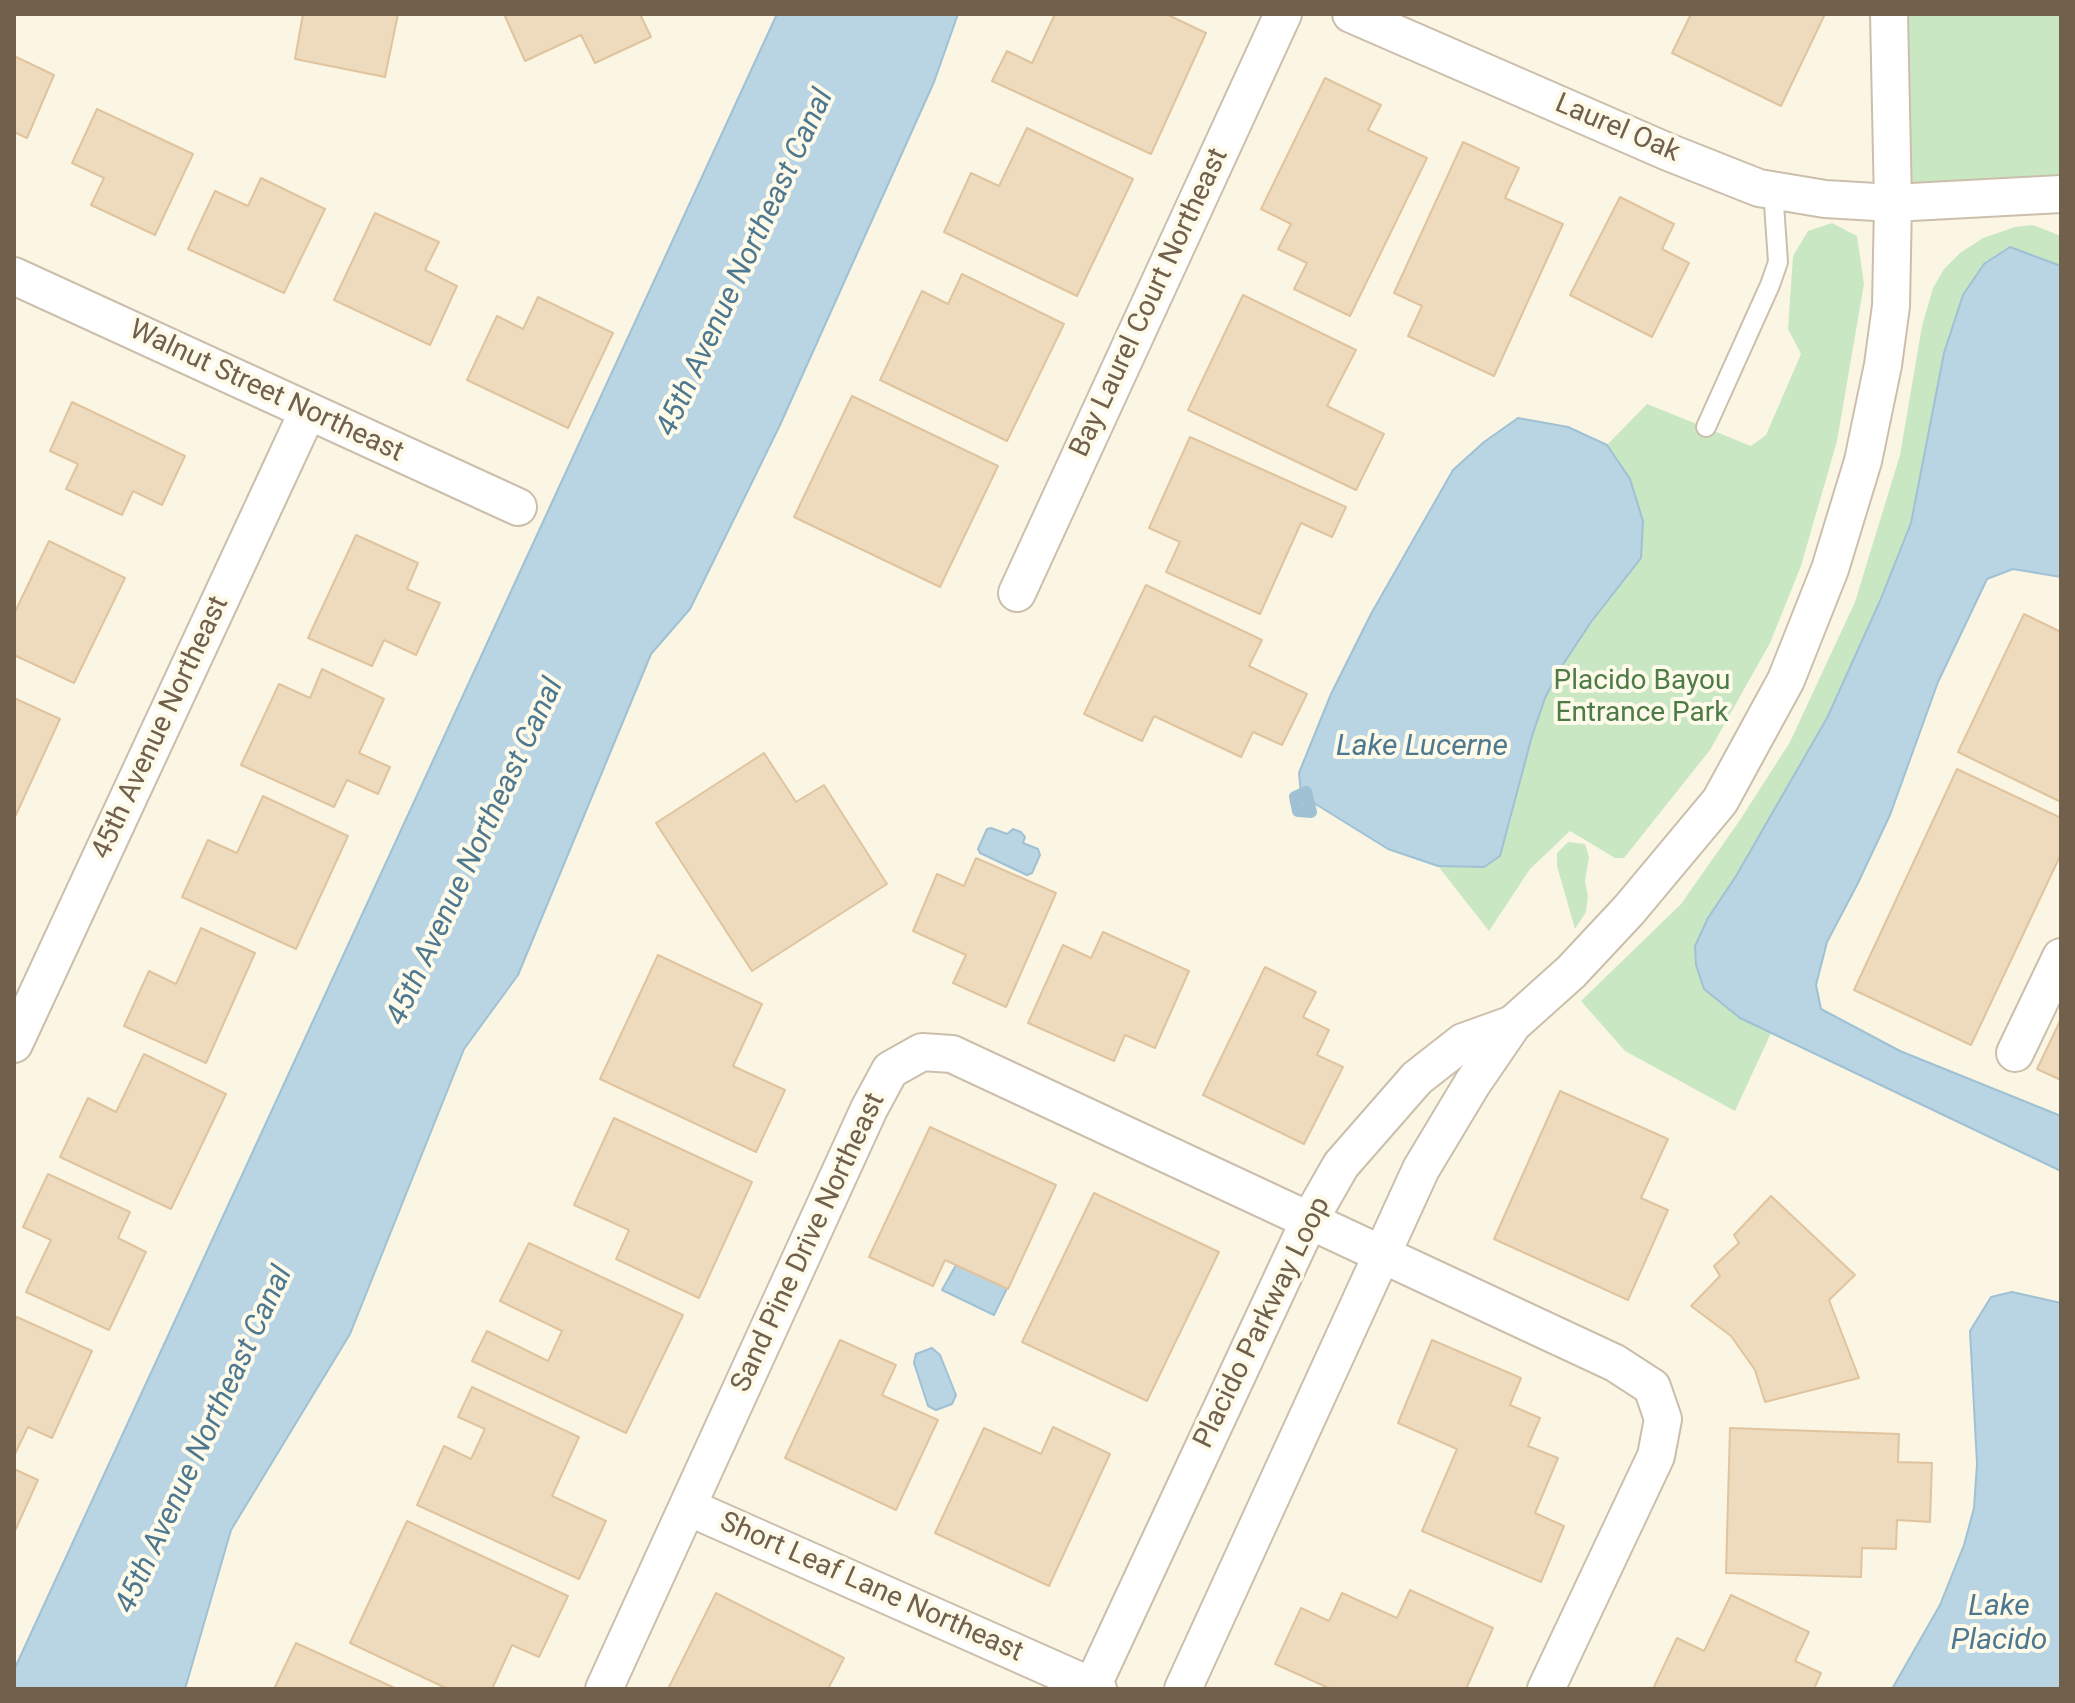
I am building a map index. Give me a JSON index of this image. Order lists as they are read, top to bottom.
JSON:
{
  "streets": {
    "street": [
      "Laurel Oak",
      "Bay Laurel Court Northeast",
      "Walnut Street Northeast",
      "45th Avenue Northeast",
      "Sand Pine Drive Northeast",
      "Placido Parkway Loop",
      "Short Leaf Lane Northeast"
    ]
  },
  "crossings": [
    ["Laurel Oak", "Placido Parkway Loop"],
    ["Walnut Street Northeast", "45th Avenue Northeast"],
    ["Sand Pine Drive Northeast", "Placido Parkway Loop"],
    ["Sand Pine Drive Northeast", "Short Leaf Lane Northeast"],
    ["Placido Parkway Loop", "Short Leaf Lane Northeast"]
  ],
  "water": ["45th Avenue Northeast Canal", "Lake Lucerne", "Lake Placido"],
  "parks": ["Placido Bayou Entrance Park"]
}
